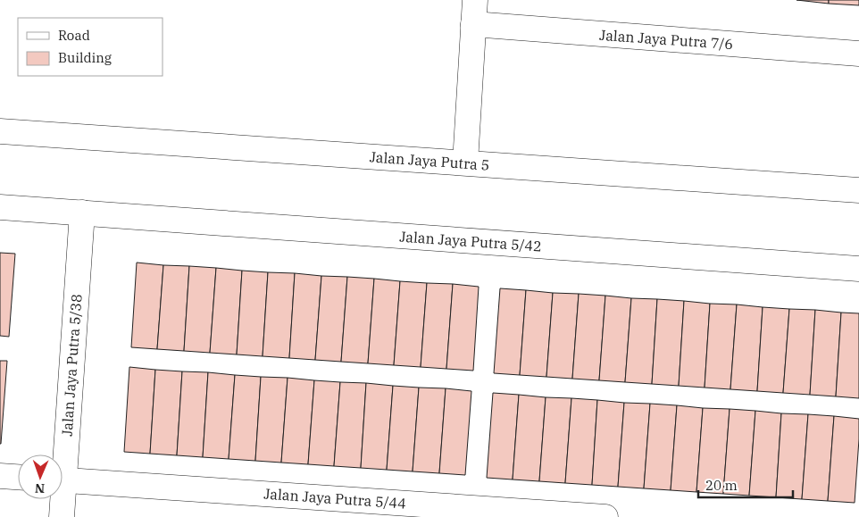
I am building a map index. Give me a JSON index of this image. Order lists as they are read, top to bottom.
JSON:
{
  "streets": {
    "street": [
      "Jalan Jaya Putra 7/6",
      "Jalan Jaya Putra 5",
      "Jalan Jaya Putra 5/42",
      "Jalan Jaya Putra 5/38",
      "Jalan Jaya Putra 5/44"
    ]
  },
  "crossings": [
    ["Jalan Jaya Putra 5/42", "Jalan Jaya Putra 5/38"]
  ],
  "legend": ["Road", "Building"],
  "scale_bar": "20 m",
  "north": "bottom"
}
